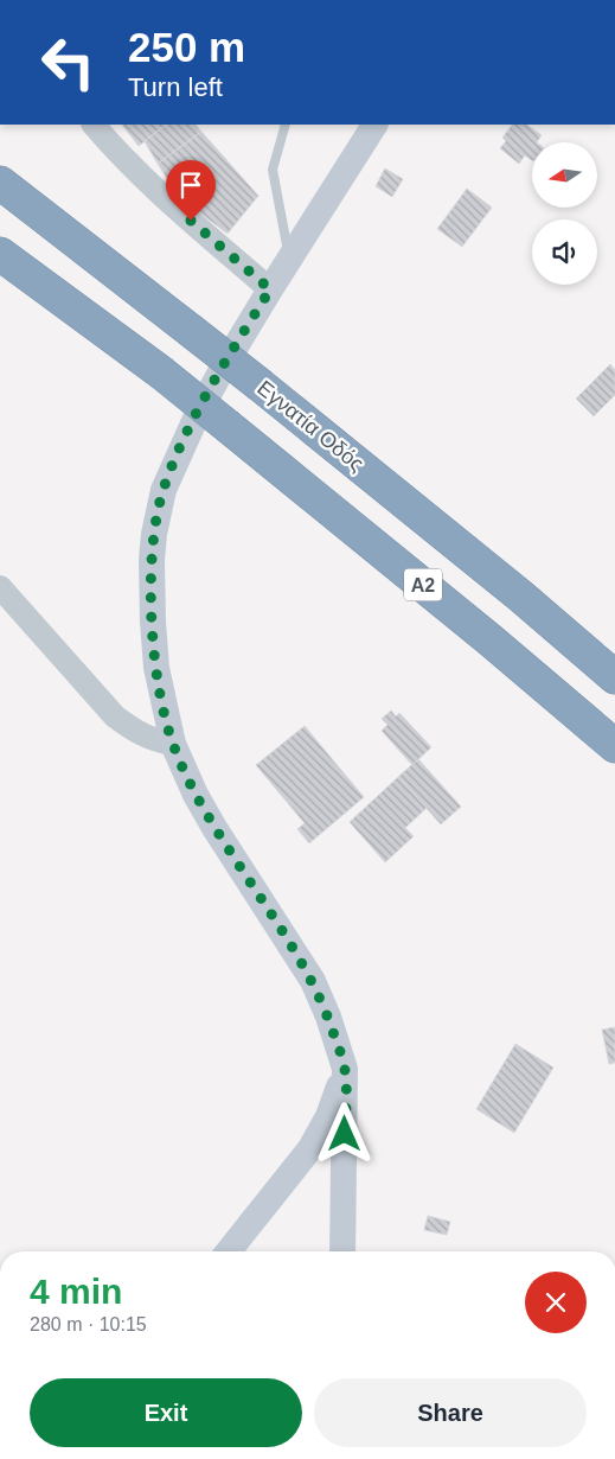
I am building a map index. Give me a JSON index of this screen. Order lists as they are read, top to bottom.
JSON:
{
  "streets": {
    "highway": ["Εγνατία Οδός", "Α2"]
  },
  "north": "left",
  "page": {
    "turn": ["250 m", "Turn left"],
    "heading": ["4 min", "280 m · 10:15"],
    "buttons": ["Exit", "Share"]
  }
}
